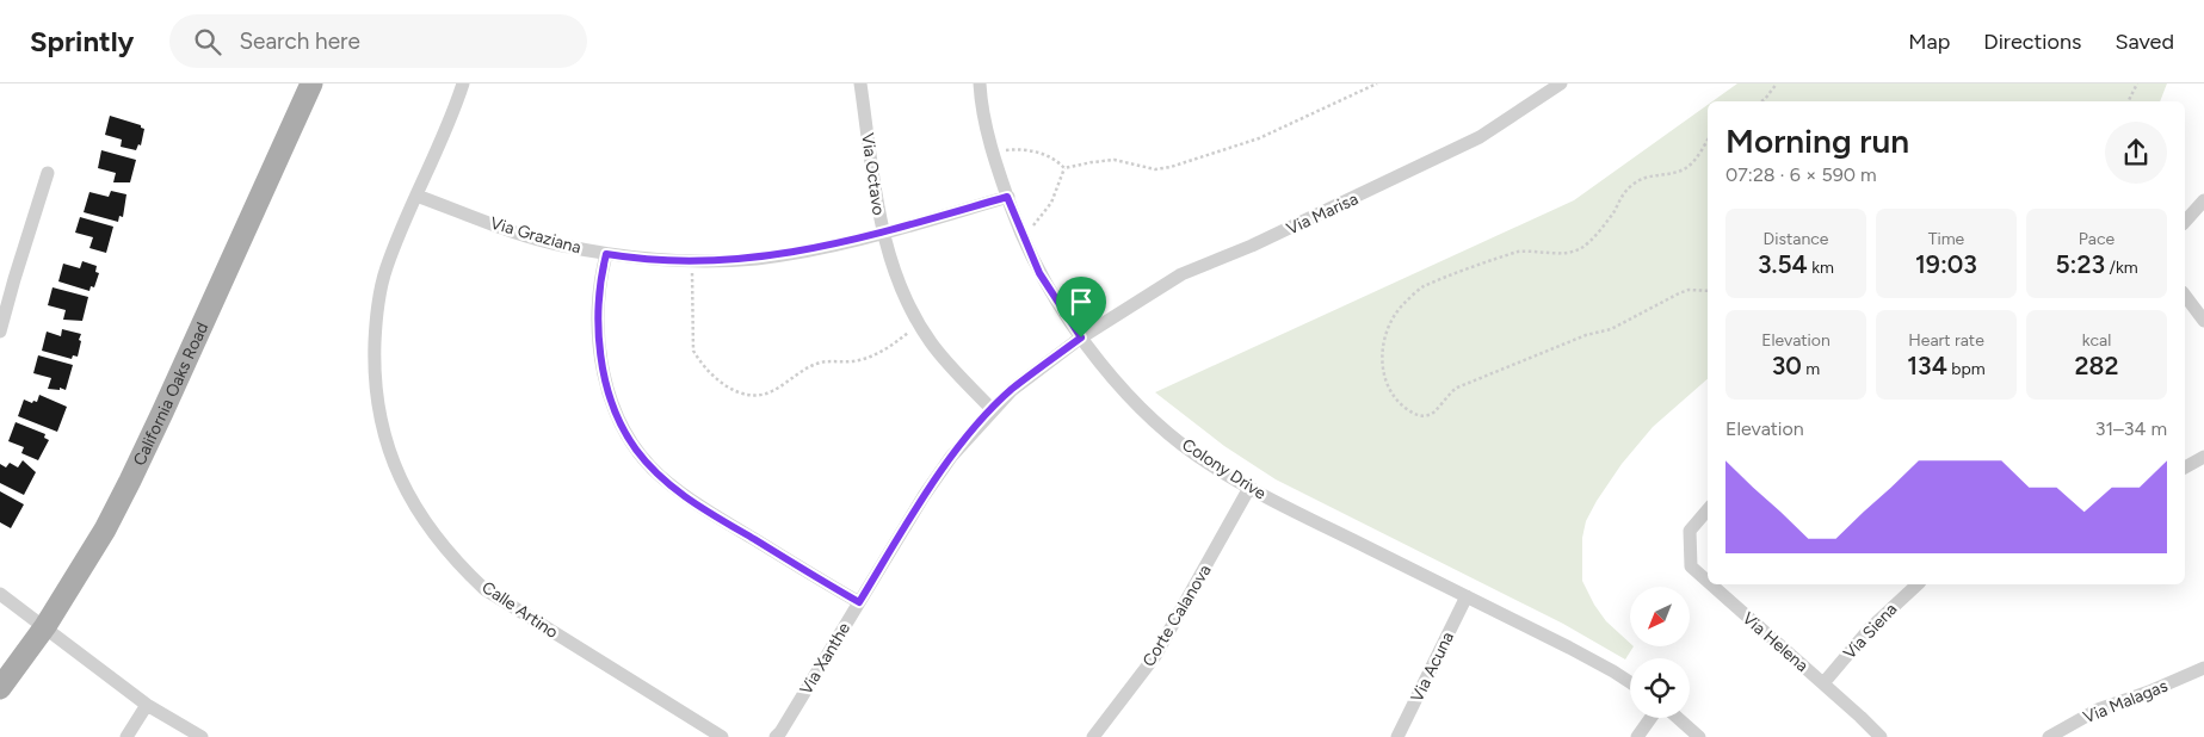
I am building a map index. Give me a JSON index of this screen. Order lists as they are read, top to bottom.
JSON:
{
  "streets": {
    "main road": ["California Oaks Road"],
    "street": [
      "Via Octavo",
      "Via Marisa",
      "Via Graziana",
      "Colony Drive",
      "Calle Artino",
      "Corte Calanova",
      "Via Siena",
      "Via Helena",
      "Via Xanthe",
      "Via Acuna",
      "Via Malagas"
    ]
  },
  "crossings": [
    ["Via Octavo", "Via Graziana"],
    ["Via Octavo", "Via Xanthe"],
    ["Via Marisa", "Colony Drive"],
    ["Via Marisa", "Via Xanthe"],
    ["Via Graziana", "Colony Drive"],
    ["Via Graziana", "Calle Artino"],
    ["Colony Drive", "Corte Calanova"],
    ["Colony Drive", "Via Xanthe"],
    ["Colony Drive", "Via Acuna"],
    ["Via Siena", "Via Helena"]
  ],
  "north": "bottom left",
  "page": {
    "header": "Sprintly",
    "search": "Search here",
    "nav": ["Map", "Directions", "Saved"],
    "heading": ["Morning run", "07:28 · 6 × 590 m"],
    "stats": [
      ["Distance", "3.54 km"],
      ["Time", "19:03"],
      ["Pace", "5:23 /km"],
      ["Elevation", "30 m"],
      ["Heart rate", "134 bpm"],
      ["kcal", "282"]
    ],
    "chart": ["Elevation", "31–34 m"]
  }
}
